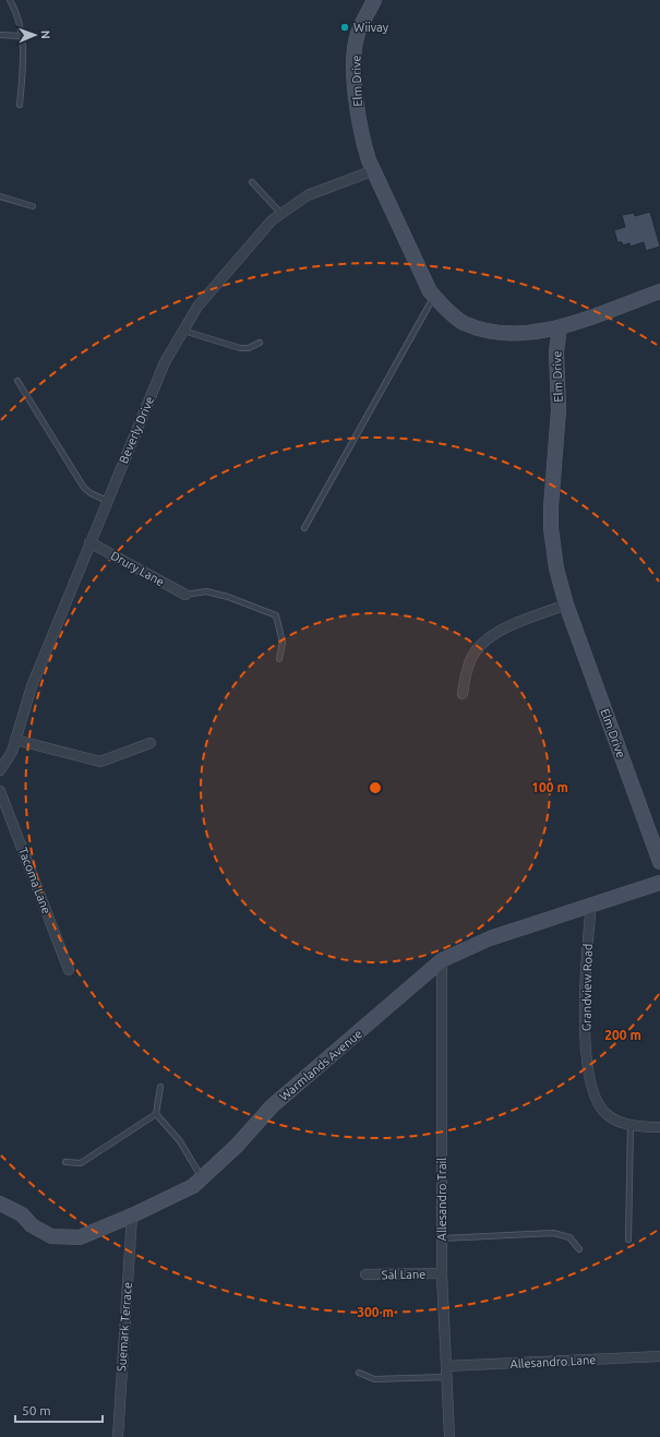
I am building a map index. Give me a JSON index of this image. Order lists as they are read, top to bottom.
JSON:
{
  "streets": {
    "street": [
      "Elm Drive",
      "Beverly Drive",
      "Drury Lane",
      "Tacoma Lane",
      "Grandview Road",
      "Warmlands Avenue",
      "Allesandro Trail",
      "Sal Lane",
      "Suemark Terrace",
      "Allesandro Lane"
    ]
  },
  "crossings": [
    ["Elm Drive", "Beverly Drive"],
    ["Beverly Drive", "Drury Lane"],
    ["Grandview Road", "Warmlands Avenue"],
    ["Warmlands Avenue", "Allesandro Trail"],
    ["Warmlands Avenue", "Suemark Terrace"],
    ["Allesandro Trail", "Sal Lane"],
    ["Allesandro Trail", "Allesandro Lane"]
  ],
  "places": ["Wiivay"],
  "scale_bar": "50 m",
  "north": "right",
  "rings": ["100 m", "200 m", "300 m"]
}
